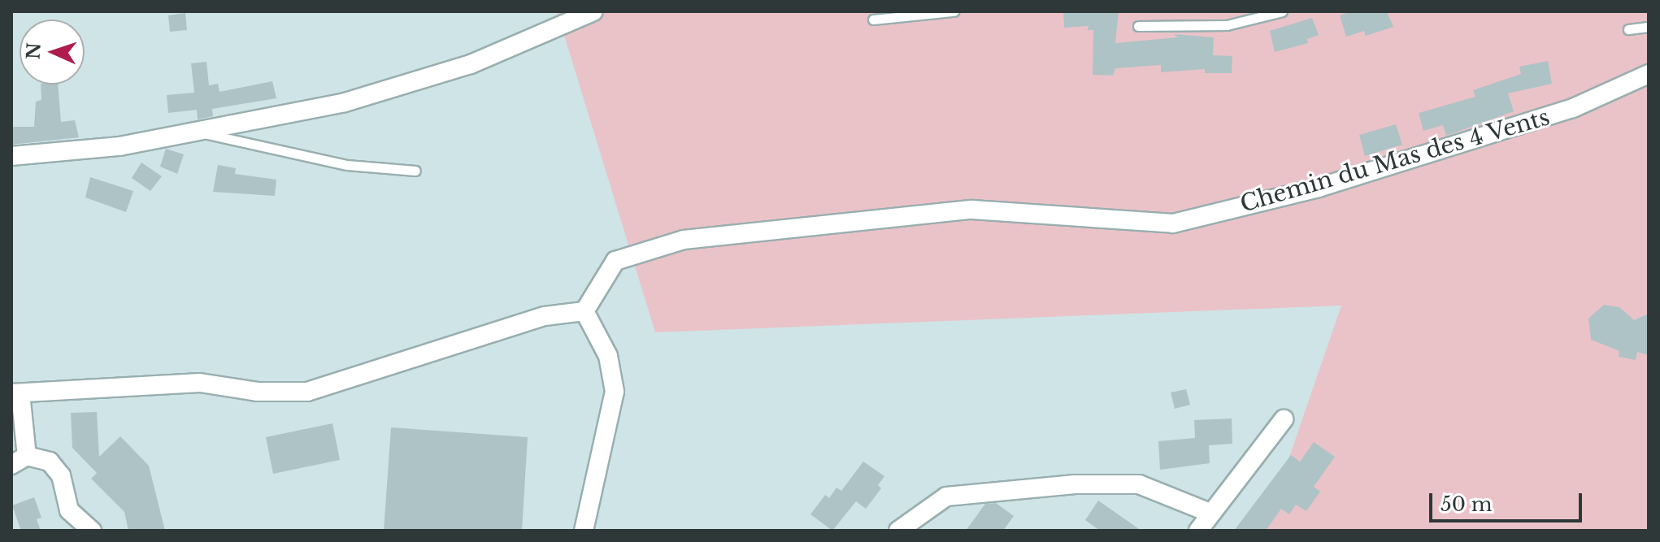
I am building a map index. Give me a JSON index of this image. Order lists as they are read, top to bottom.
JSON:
{
  "streets": {
    "street": ["Chemin du Mas des 4 Vents"]
  },
  "scale_bar": "50 m",
  "north": "left"
}
